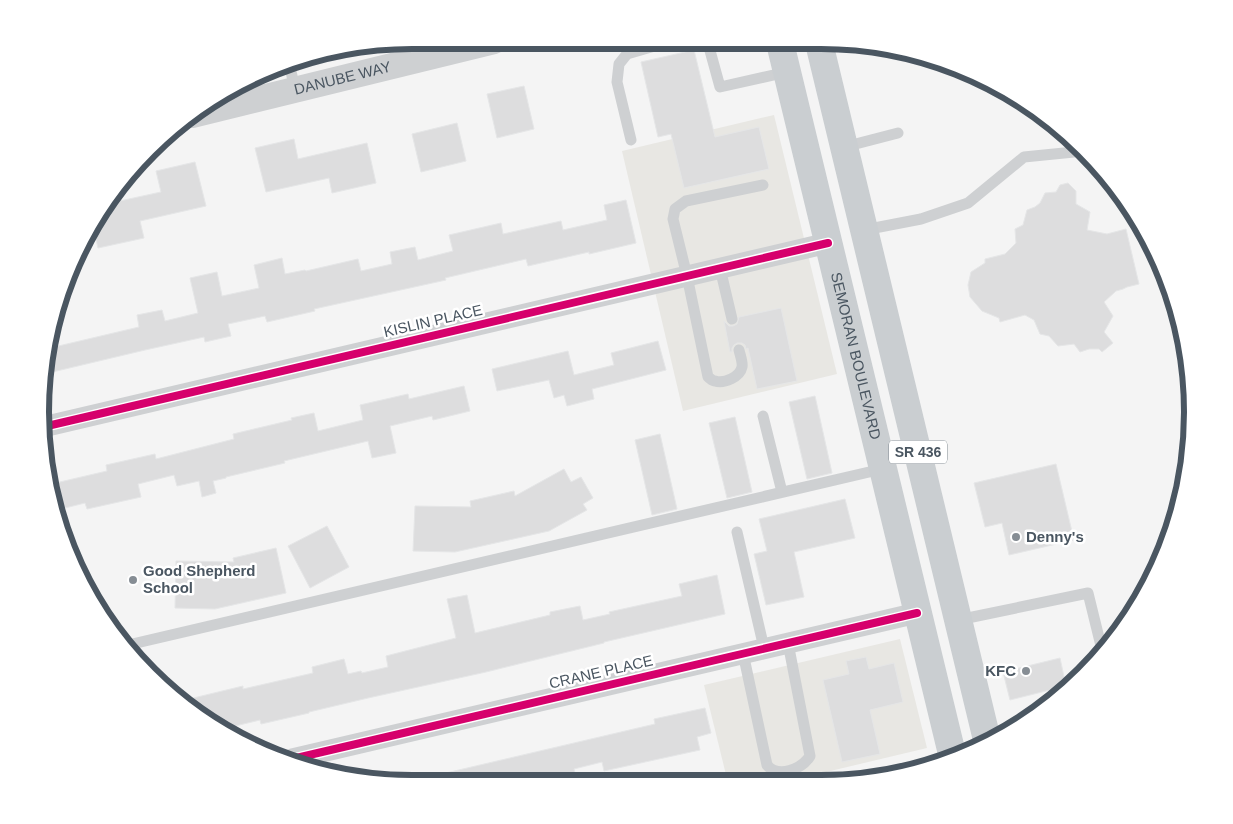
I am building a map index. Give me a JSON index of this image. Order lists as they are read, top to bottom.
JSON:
{
  "streets": {
    "main road": ["SEMORAN BOULEVARD", "SR 436"],
    "street": ["DANUBE WAY", "KISLIN PLACE", "CRANE PLACE"]
  },
  "crossings": [
    ["KISLIN PLACE", "SEMORAN BOULEVARD"],
    ["SEMORAN BOULEVARD", "CRANE PLACE"]
  ],
  "places": ["Denny's", "Good Shepherd School", "KFC"]
}
